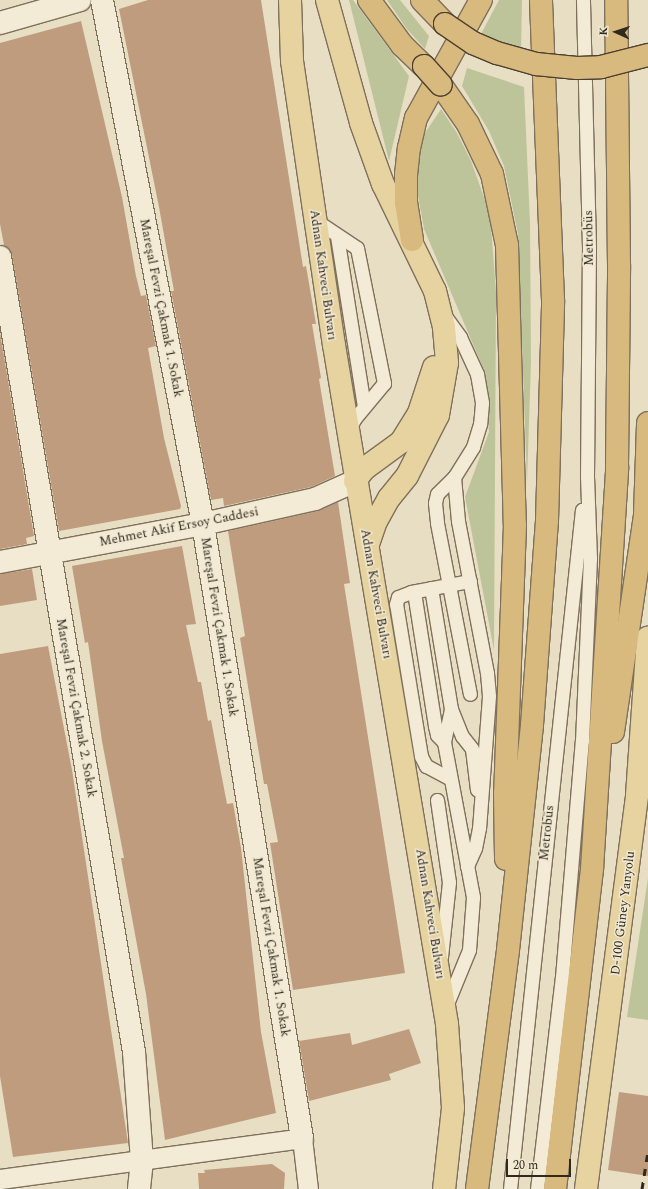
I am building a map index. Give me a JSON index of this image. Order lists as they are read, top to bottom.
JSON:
{
  "streets": {
    "main road": ["Adnan Kahveci Bulvarı", "D-100 Güney Yanyolu"],
    "street": ["Mareşal Fevzi Çakmak 1. Sokak", "Mehmet Akif Ersoy Caddesi", "Mareşal Fevzi Çakmak 2. Sokak"],
    "lane": ["Metrobüs"]
  },
  "crossings": [
    ["Adnan Kahveci Bulvarı", "Mehmet Akif Ersoy Caddesi"],
    ["Mareşal Fevzi Çakmak 1. Sokak", "Mehmet Akif Ersoy Caddesi"],
    ["Mehmet Akif Ersoy Caddesi", "Mareşal Fevzi Çakmak 2. Sokak"]
  ],
  "scale_bar": "20 m",
  "north": "left"
}
